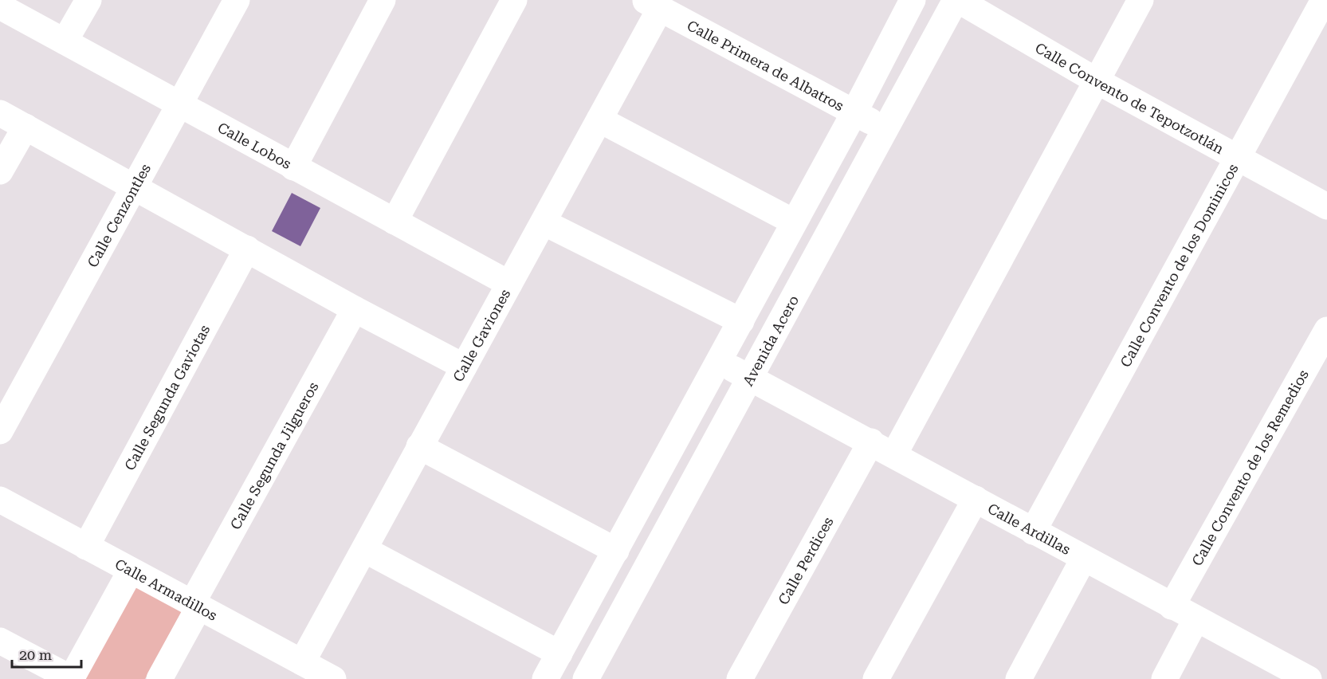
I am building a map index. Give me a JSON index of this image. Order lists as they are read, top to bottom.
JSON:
{
  "streets": {
    "street": [
      "Calle Primera de Albatros",
      "Calle Convento de Tepotzotlán",
      "Calle Lobos",
      "Calle Cenzontles",
      "Calle Convento de los Dominicos",
      "Calle Gaviones",
      "Avenida Acero",
      "Calle Segunda Gaviotas",
      "Calle Segunda Jilgueros",
      "Calle Convento de los Remedios",
      "Calle Ardillas",
      "Calle Perdices",
      "Calle Armadillos"
    ]
  },
  "crossings": [
    ["Calle Primera de Albatros", "Calle Gaviones"],
    ["Calle Primera de Albatros", "Avenida Acero"],
    ["Calle Convento de Tepotzotlán", "Calle Convento de los Dominicos"],
    ["Calle Convento de Tepotzotlán", "Avenida Acero"],
    ["Calle Lobos", "Calle Cenzontles"],
    ["Calle Lobos", "Calle Gaviones"],
    ["Calle Convento de los Dominicos", "Calle Ardillas"],
    ["Calle Gaviones", "Calle Armadillos"],
    ["Avenida Acero", "Calle Ardillas"],
    ["Calle Segunda Gaviotas", "Calle Armadillos"],
    ["Calle Segunda Jilgueros", "Calle Armadillos"],
    ["Calle Convento de los Remedios", "Calle Ardillas"],
    ["Calle Ardillas", "Calle Perdices"]
  ],
  "scale_bar": "20 m"
}
